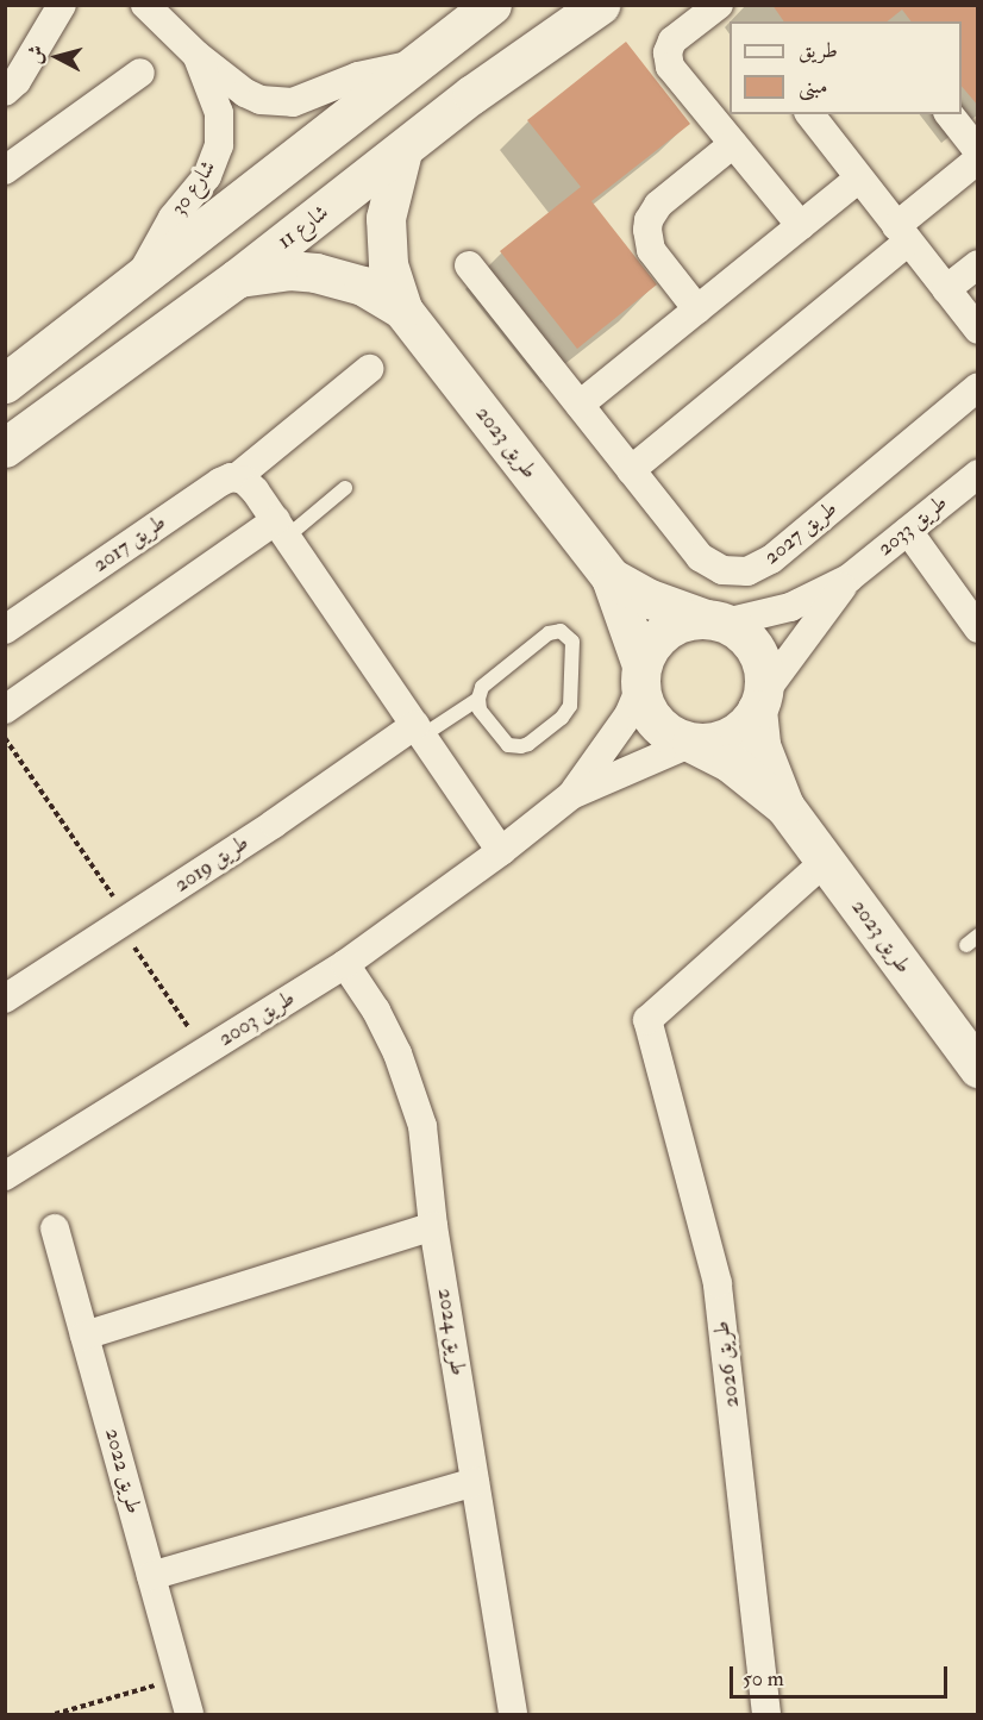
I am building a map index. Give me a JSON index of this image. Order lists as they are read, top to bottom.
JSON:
{
  "streets": {
    "street": [
      "شارع 30",
      "شارع 11",
      "طريق 2023",
      "طريق 2033",
      "طريق 2027",
      "طريق 2017",
      "طريق 2019",
      "طريق 2003",
      "طريق 2024",
      "طريق 2026",
      "طريق 2022"
    ]
  },
  "crossings": [
    ["شارع 11", "طريق 2023"],
    ["طريق 2023", "طريق 2033"],
    ["طريق 2023", "طريق 2026"],
    ["طريق 2003", "طريق 2024"]
  ],
  "legend": ["طريق", "مبنى"],
  "scale_bar": "50 m",
  "north": "left"
}
